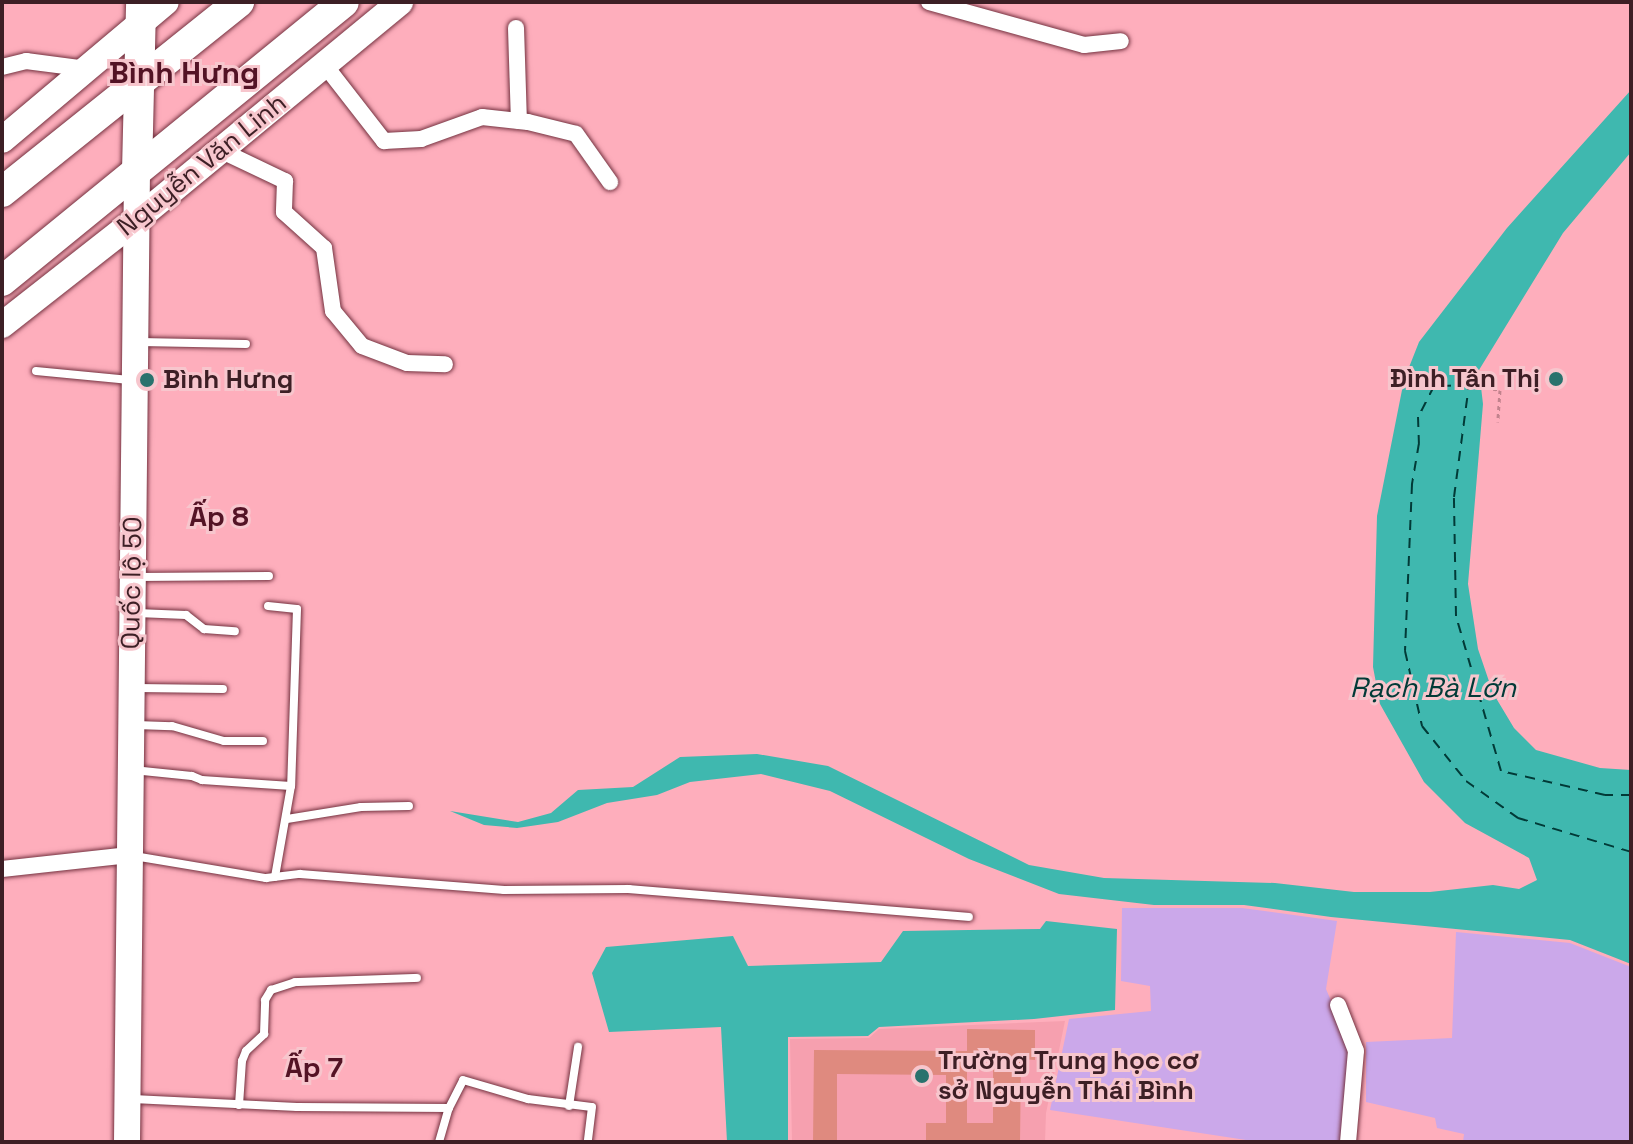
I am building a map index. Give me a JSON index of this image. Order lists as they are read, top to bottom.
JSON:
{
  "streets": {
    "highway": ["Nguyễn Văn Linh", "Quốc lộ 50"]
  },
  "crossings": [
    ["Nguyễn Văn Linh", "Quốc lộ 50"]
  ],
  "districts": ["Bình Hưng", "Ấp 8", "Ấp 7"],
  "water": ["Rạch Bà Lớn"],
  "places": ["Đình Tân Thị", "Bình Hưng", "Trường Trung học cơ sở Nguyễn Thái Bình"]
}
